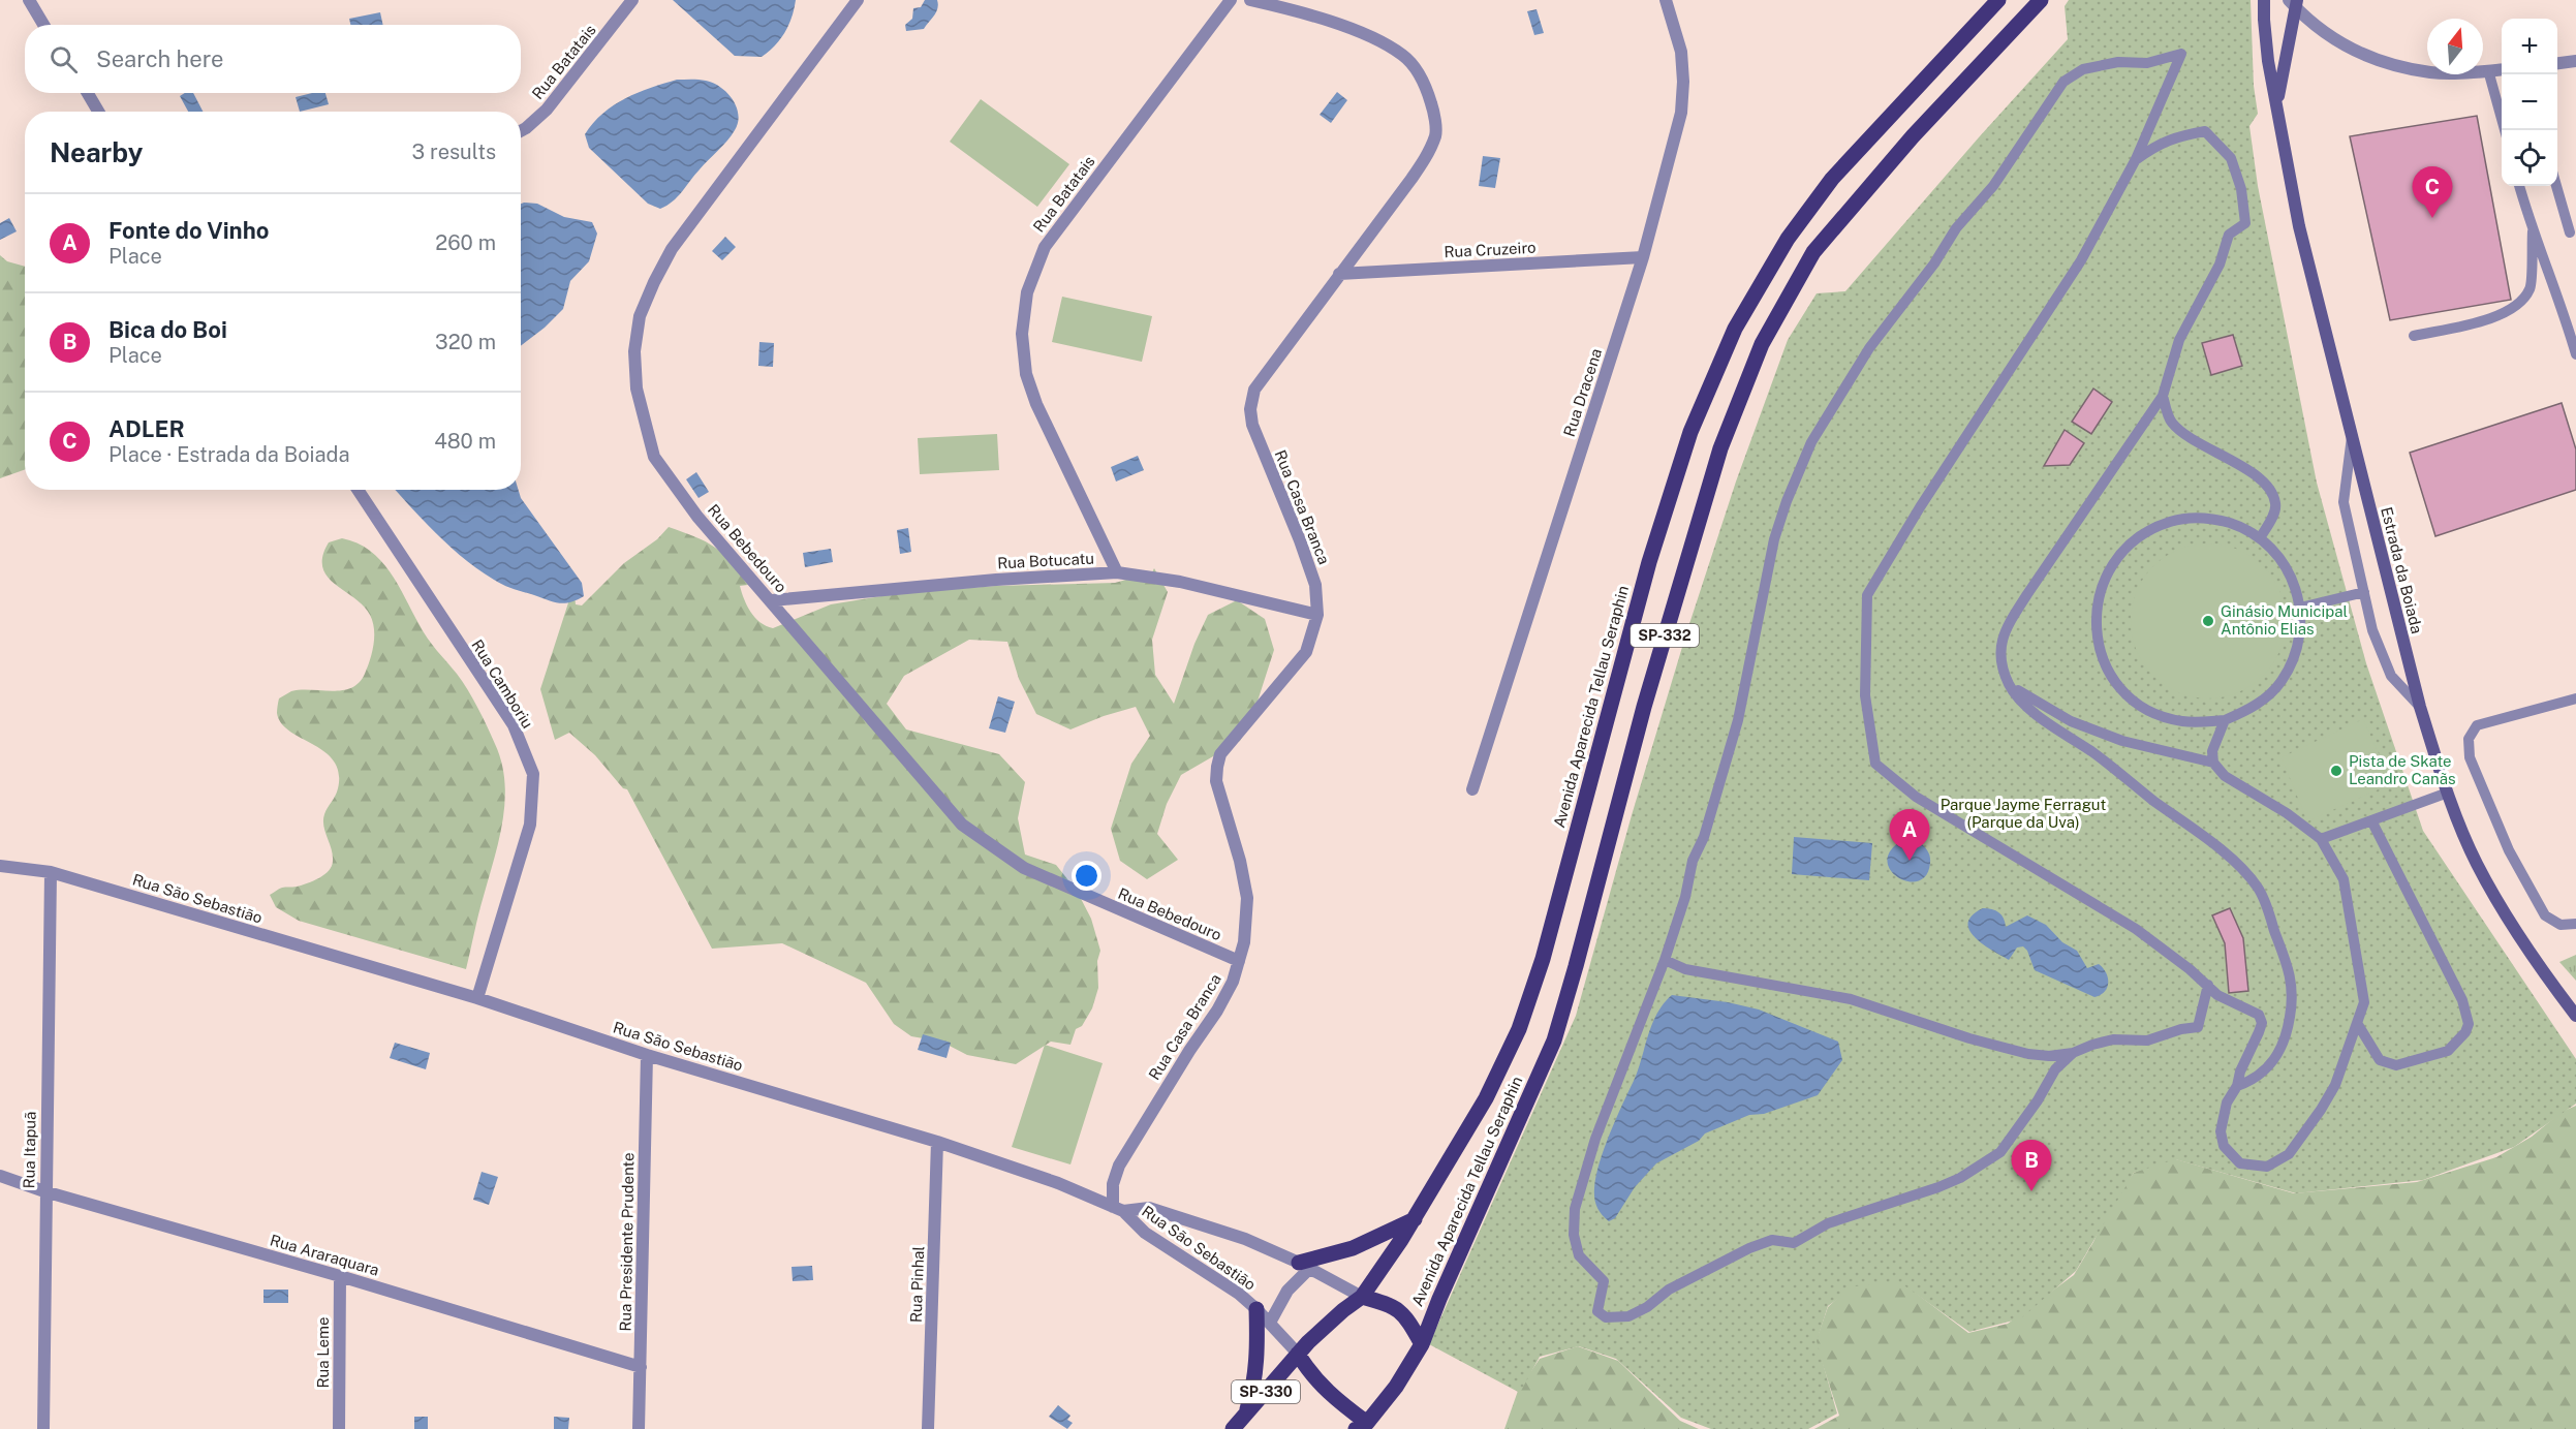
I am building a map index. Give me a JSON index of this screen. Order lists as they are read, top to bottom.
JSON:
{
  "streets": {
    "main road": [
      "Estrada da Boiada",
      "SP-332",
      "Avenida Aparecida Tellau Seraphin",
      "SP-330"
    ],
    "street": [
      "Rua Batatais",
      "Rua Cruzeiro",
      "Rua Dracena",
      "Rua Casa Branca",
      "Rua Bebedouro",
      "Rua Botucatu",
      "Rua Camboriu",
      "Rua São Sebastião",
      "Rua Itapuã",
      "Rua Presidente Prudente",
      "Rua Araraquara",
      "Rua Pinhal",
      "Rua Leme"
    ]
  },
  "crossings": [
    ["Rua Batatais", "Rua Botucatu"],
    ["Rua Cruzeiro", "Rua Dracena"],
    ["Rua Cruzeiro", "Rua Casa Branca"],
    ["Rua Casa Branca", "Rua Bebedouro"],
    ["Rua Casa Branca", "Rua Botucatu"],
    ["Rua Casa Branca", "Rua São Sebastião"],
    ["Rua Bebedouro", "Rua Botucatu"],
    ["Rua Camboriu", "Rua São Sebastião"],
    ["Avenida Aparecida Tellau Seraphin", "Rua São Sebastião"],
    ["Rua São Sebastião", "Rua Itapuã"],
    ["Rua São Sebastião", "Rua Presidente Prudente"],
    ["Rua São Sebastião", "Rua Pinhal"],
    ["Rua Itapuã", "Rua Araraquara"],
    ["Rua Presidente Prudente", "Rua Araraquara"],
    ["Rua Araraquara", "Rua Leme"]
  ],
  "parks": ["Parque Jayme Ferragut (Parque da Uva)"],
  "places": ["Ginásio Municipal Antônio Elias", "Pista de Skate Leandro Canãs"],
  "north": "top",
  "page": {
    "map_buttons": ["+", "−"],
    "search": "Search here",
    "heading": ["Nearby", "3 results"],
    "pins": ["C", "A", "B"],
    "list": [
      {
        "mark": "A",
        "name": "Fonte do Vinho",
        "note": "Place",
        "value": "260 m"
      },
      {
        "mark": "B",
        "name": "Bica do Boi",
        "note": "Place",
        "value": "320 m"
      },
      {
        "mark": "C",
        "name": "ADLER",
        "note": "Place · Estrada da Boiada",
        "value": "480 m"
      }
    ]
  }
}
